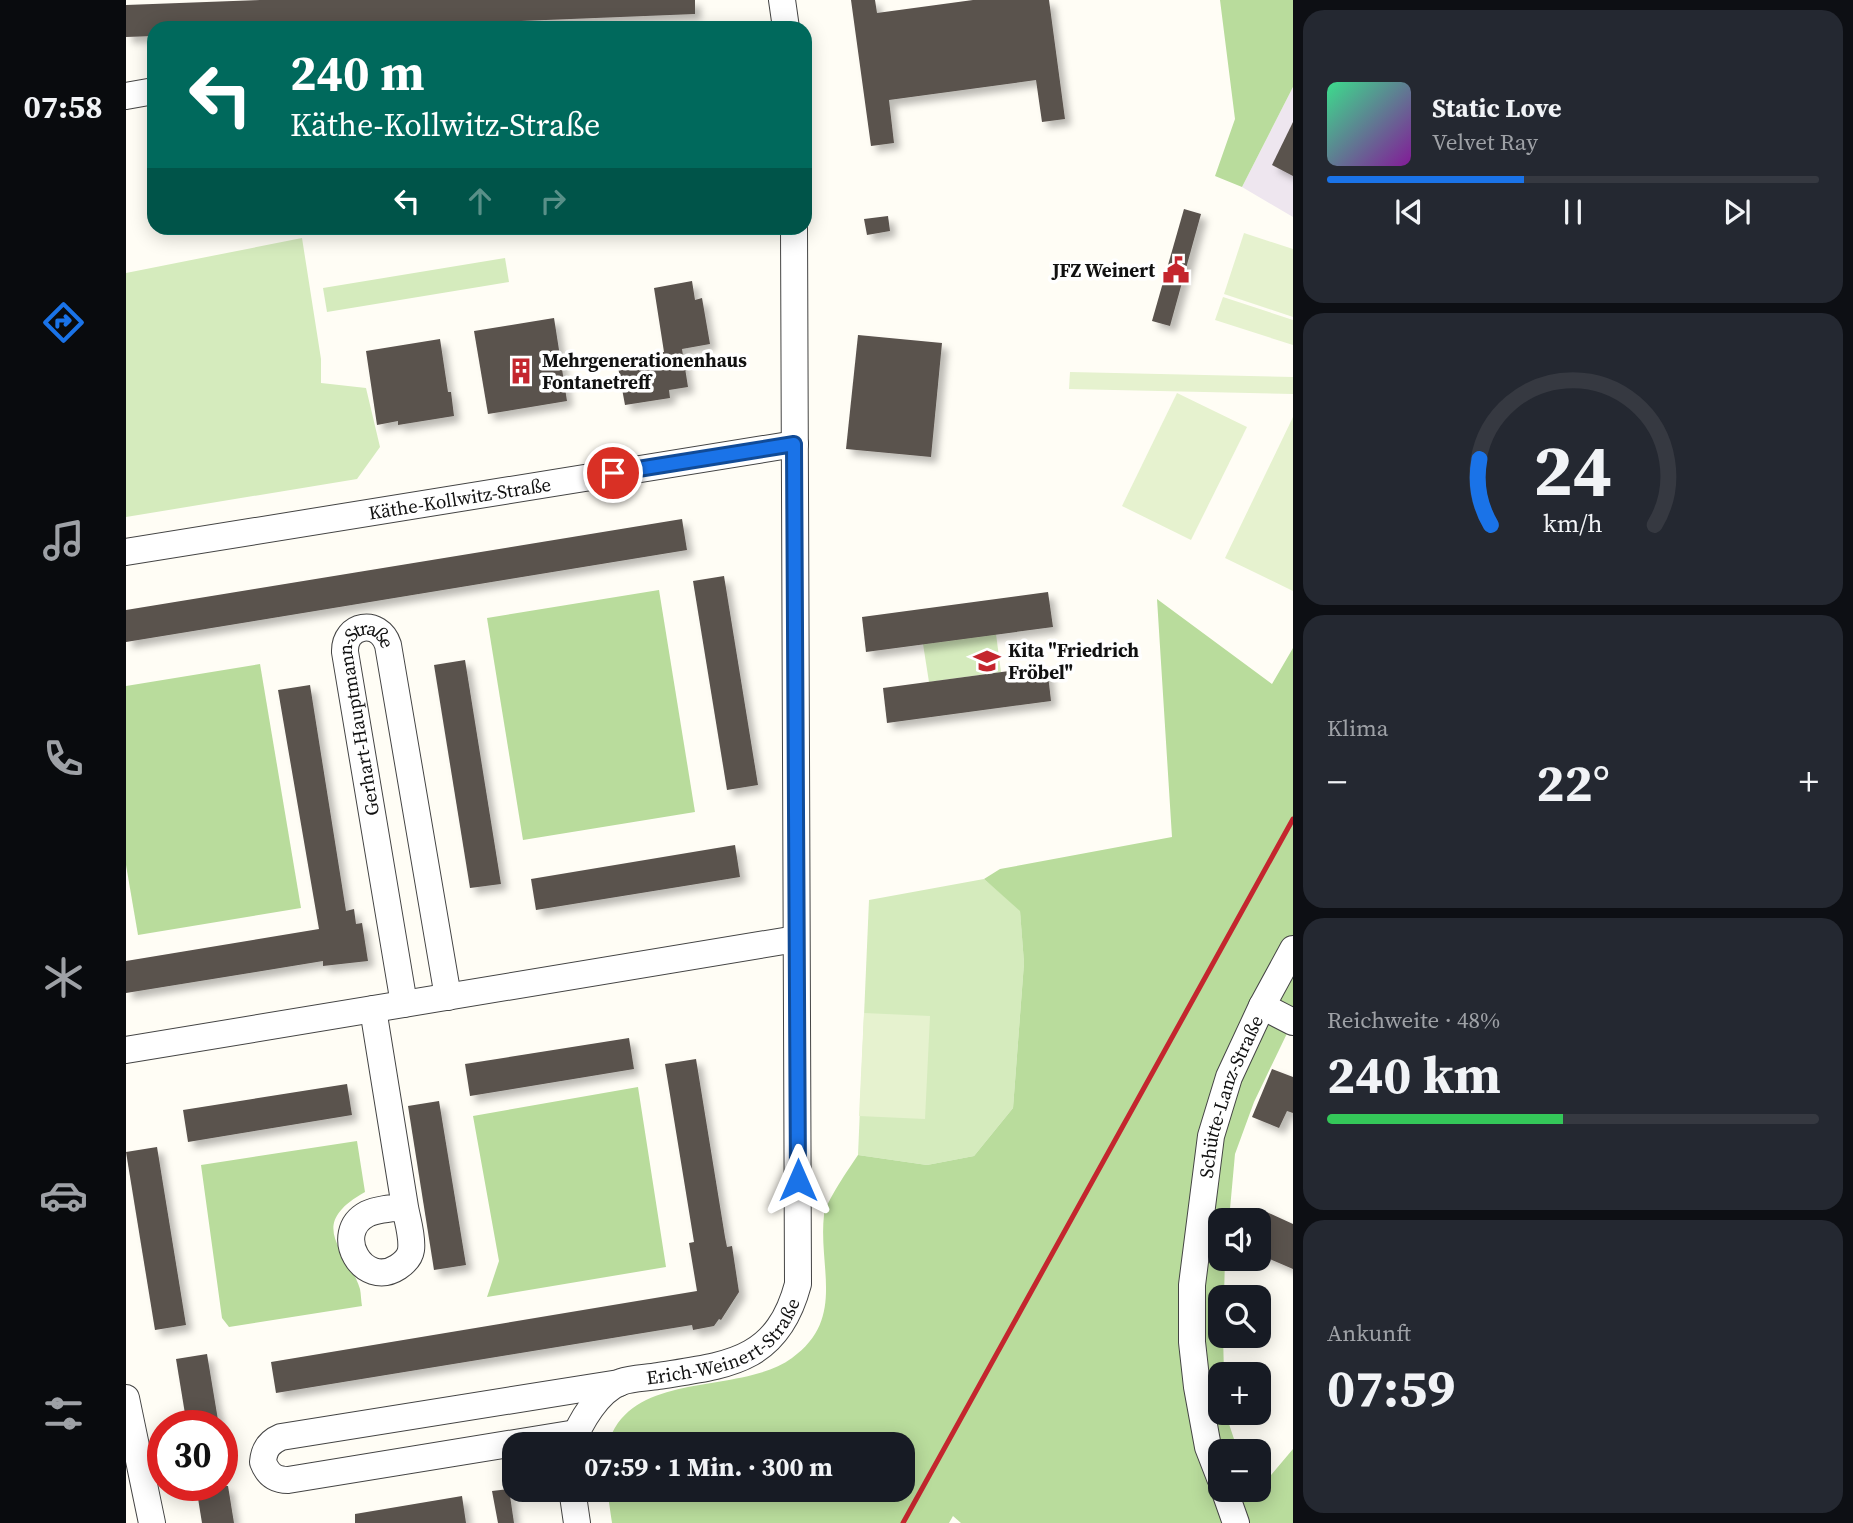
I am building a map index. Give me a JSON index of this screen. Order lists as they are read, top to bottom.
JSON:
{
  "streets": {
    "street": [
      "Käthe-Kollwitz-Straße",
      "Gerhart-Hauptmann-Straße",
      "Schütte-Lanz-Straße",
      "Erich-Weinert-Straße"
    ]
  },
  "crossings": [
    ["Käthe-Kollwitz-Straße", "Erich-Weinert-Straße"]
  ],
  "places": {
    "public building": ["JFZ Weinert"],
    "building": ["Mehrgenerationenhaus Fontanetreff"],
    "school or university": ["Kita \"Friedrich Fröbel\""]
  },
  "page": {
    "tabs": "07:58",
    "turn": ["240 m", "Käthe-Kollwitz-Straße"],
    "song": ["Static Love", "Velvet Ray"],
    "tile": [
      "Klima",
      ["Reichweite · 48%", "240 km"],
      ["Ankunft", "07:59"]
    ],
    "heat": ["−", "22°", "+"],
    "map_buttons": ["+", "−"],
    "limit": "30",
    "trip": "07:59 · 1 Min. · 300 m",
    "gauge": ["24", "km/h"]
  }
}
